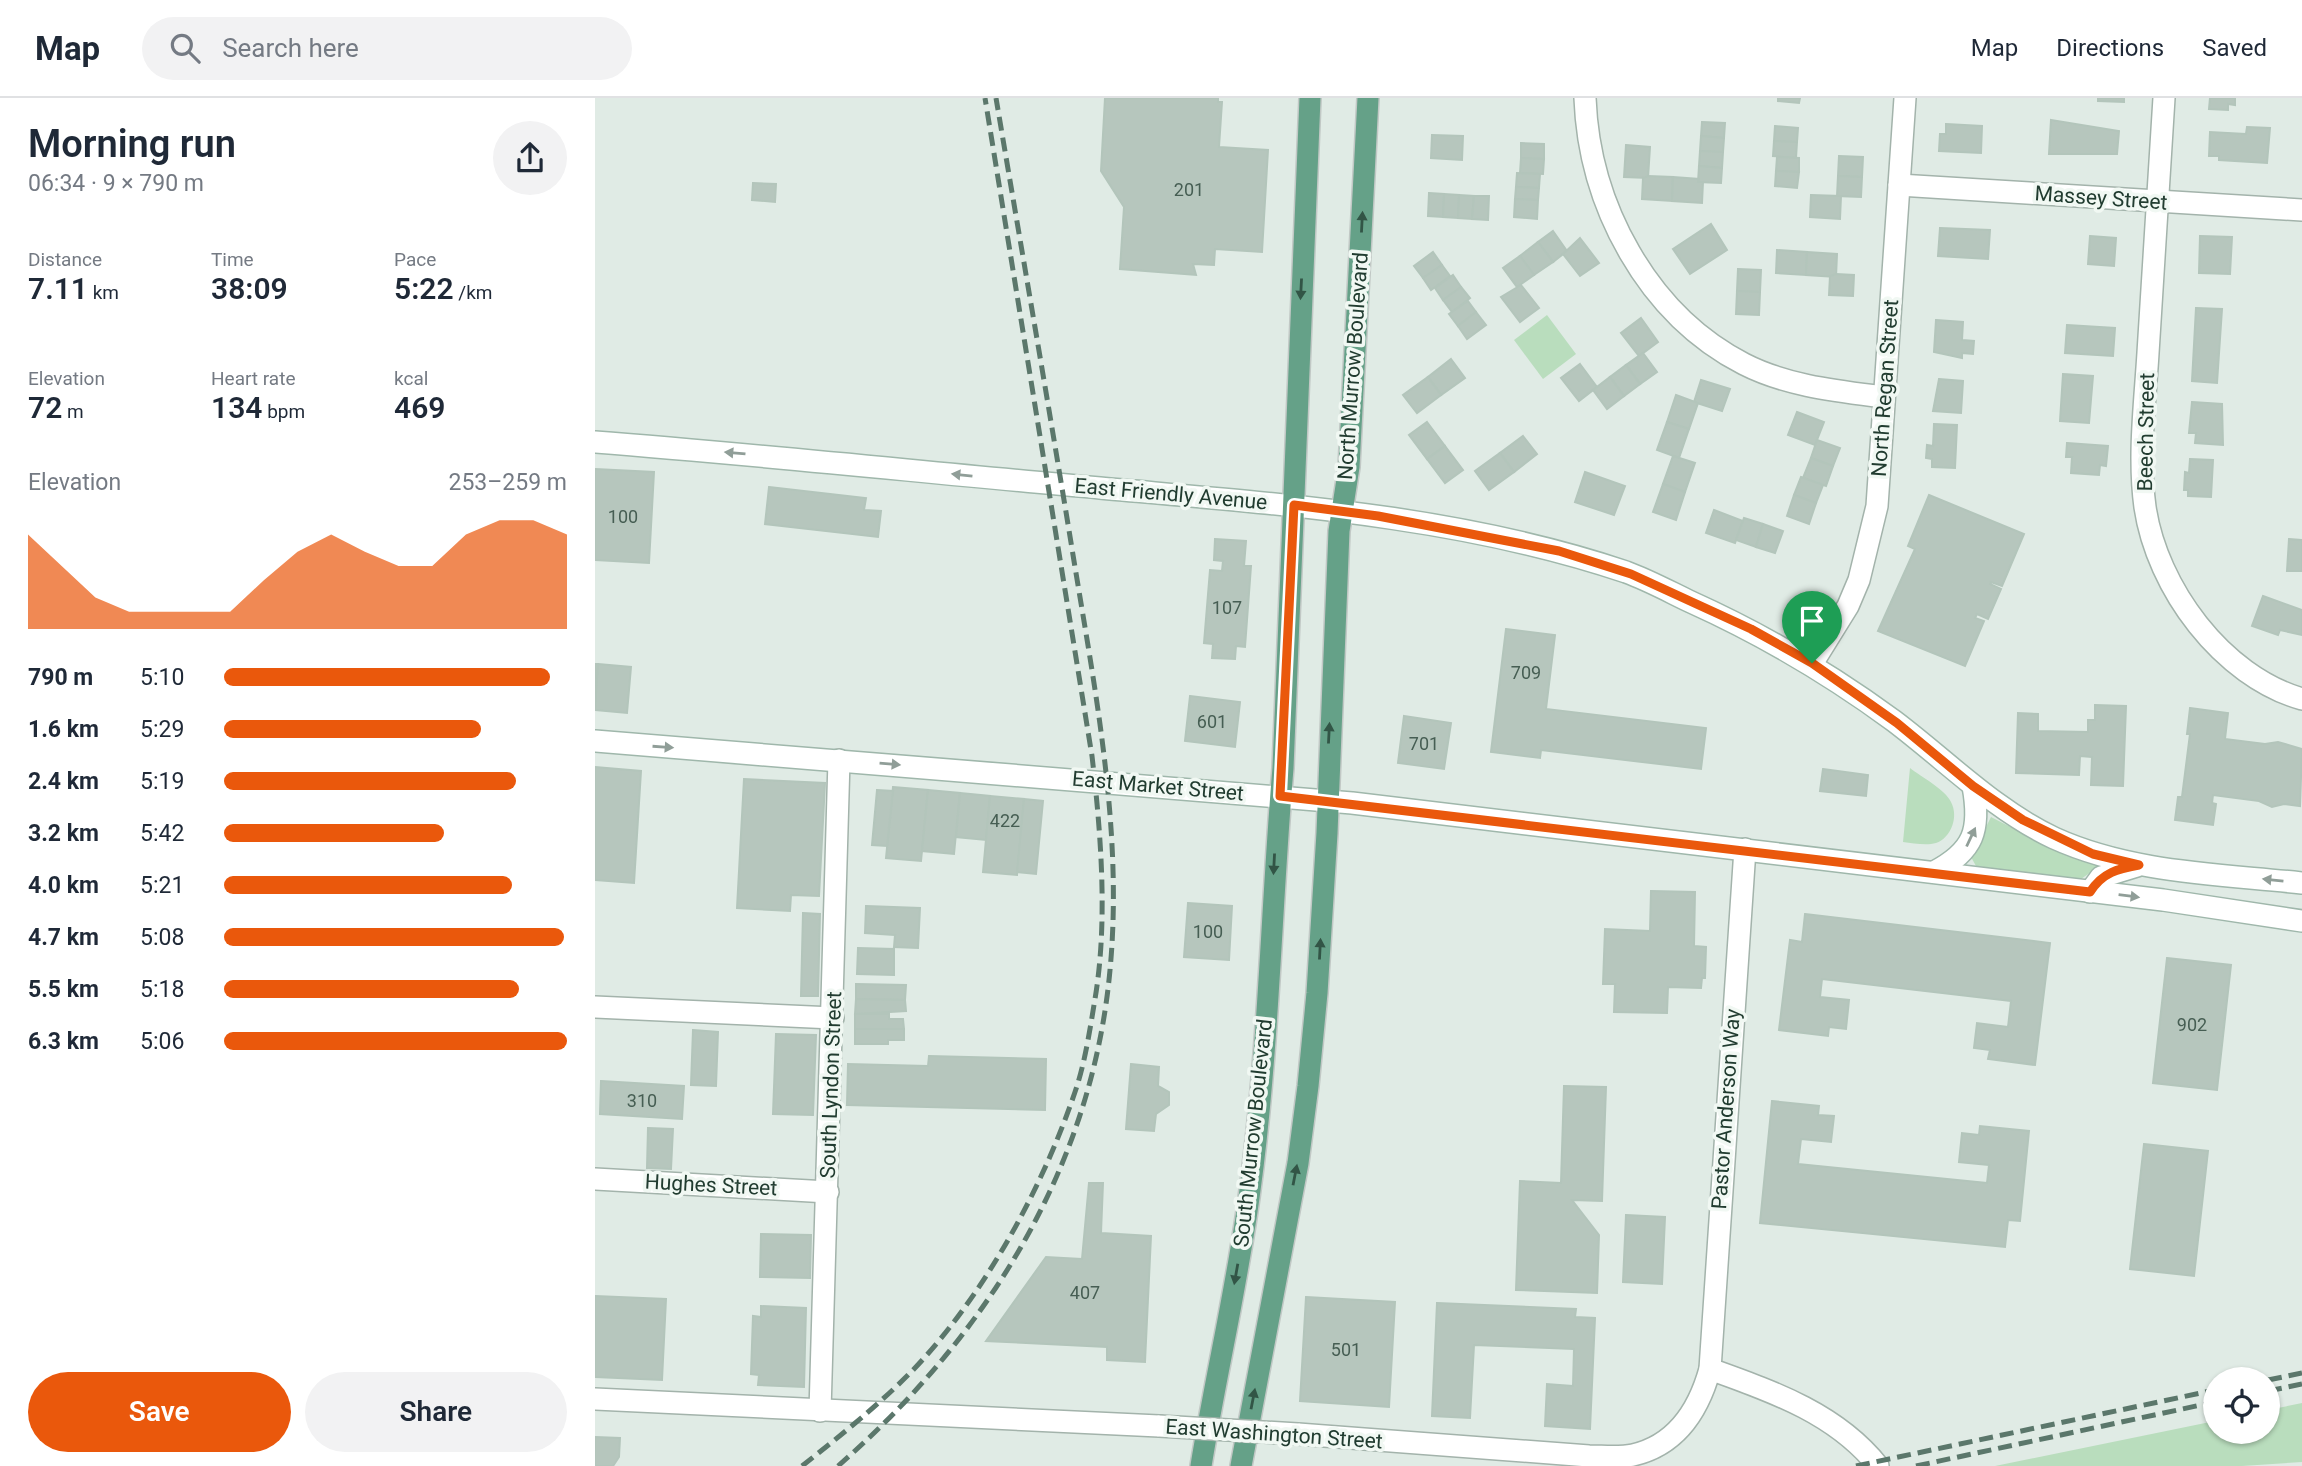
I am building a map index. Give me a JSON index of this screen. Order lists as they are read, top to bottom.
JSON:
{
  "streets": {
    "main road": ["North Murrow Boulevard", "South Murrow Boulevard"],
    "street": [
      "Massey Street",
      "North Regan Street",
      "Beech Street",
      "East Friendly Avenue",
      "East Market Street",
      "South Lyndon Street",
      "Pastor Anderson Way",
      "Hughes Street",
      "East Washington Street"
    ]
  },
  "crossings": [
    ["Massey Street", "North Regan Street"],
    ["Massey Street", "Beech Street"],
    ["North Murrow Boulevard", "East Friendly Avenue"],
    ["North Murrow Boulevard", "East Market Street"],
    ["North Murrow Boulevard", "South Murrow Boulevard"],
    ["North Regan Street", "East Friendly Avenue"],
    ["East Market Street", "South Lyndon Street"],
    ["East Market Street", "Pastor Anderson Way"],
    ["East Market Street", "South Murrow Boulevard"],
    ["South Lyndon Street", "Hughes Street"],
    ["South Lyndon Street", "East Washington Street"],
    ["Pastor Anderson Way", "East Washington Street"]
  ],
  "one_way": ["East Friendly Avenue", "East Market Street"],
  "house_numbers": [
    "201",
    "100",
    "107",
    "709",
    "601",
    "701",
    "422",
    "100",
    "902",
    "310",
    "407",
    "501"
  ],
  "page": {
    "header": "Map",
    "search": "Search here",
    "nav": ["Map", "Directions", "Saved"],
    "heading": ["Morning run", "06:34 · 9 × 790 m"],
    "stats": [
      ["Distance", "7.11 km"],
      ["Time", "38:09"],
      ["Pace", "5:22 /km"],
      ["Elevation", "72 m"],
      ["Heart rate", "134 bpm"],
      ["kcal", "469"]
    ],
    "chart": ["Elevation", "253–259 m"],
    "list": [
      {
        "name": "790 m",
        "note": "5:10"
      },
      {
        "name": "1.6 km",
        "note": "5:29"
      },
      {
        "name": "2.4 km",
        "note": "5:19"
      },
      {
        "name": "3.2 km",
        "note": "5:42"
      },
      {
        "name": "4.0 km",
        "note": "5:21"
      },
      {
        "name": "4.7 km",
        "note": "5:08"
      },
      {
        "name": "5.5 km",
        "note": "5:18"
      },
      {
        "name": "6.3 km",
        "note": "5:06"
      }
    ],
    "buttons": ["Save", "Share"]
  }
}
